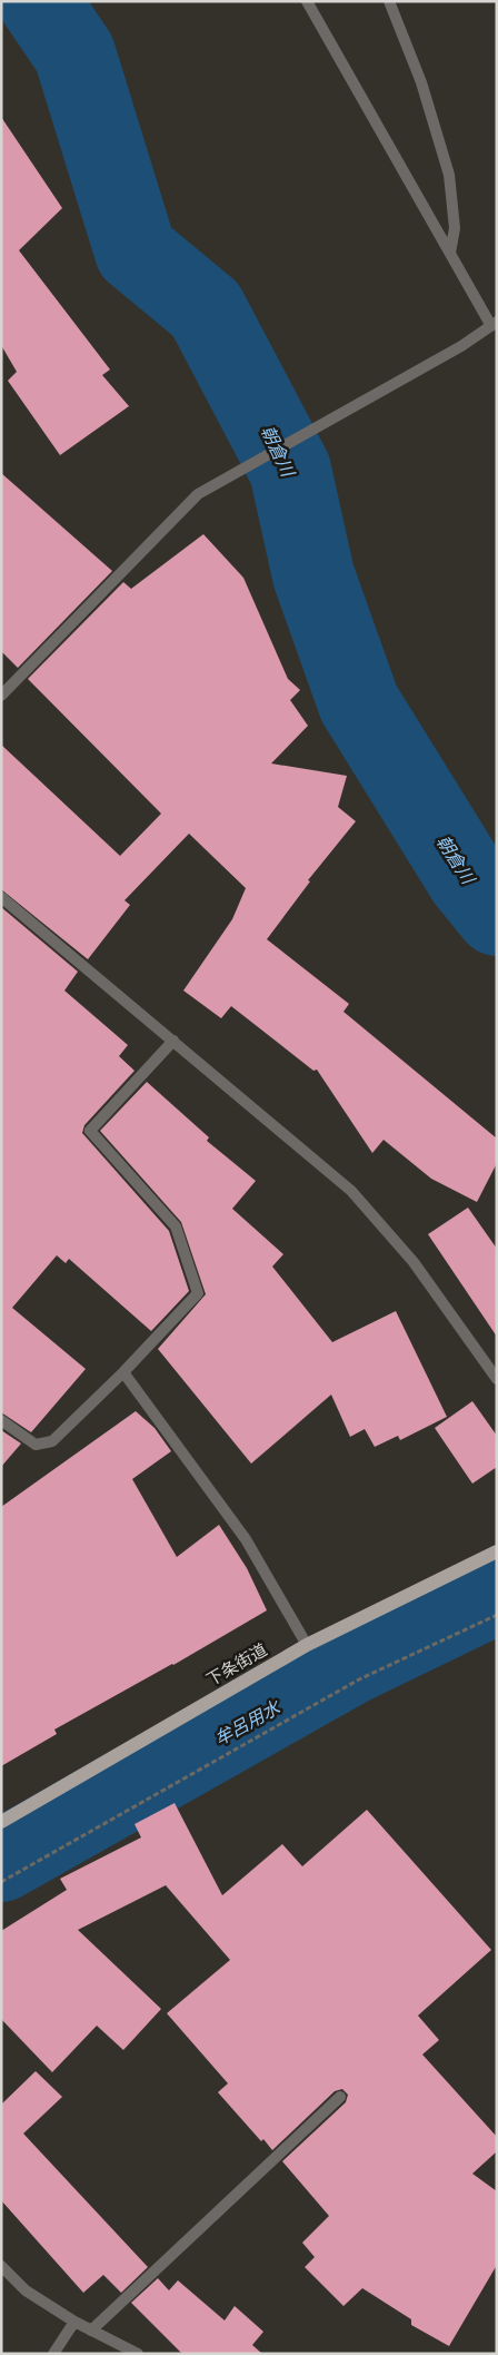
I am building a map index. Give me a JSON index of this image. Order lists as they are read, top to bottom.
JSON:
{
  "streets": {
    "main road": ["下条街道"]
  },
  "water": ["朝倉川", "牟呂用水"]
}
